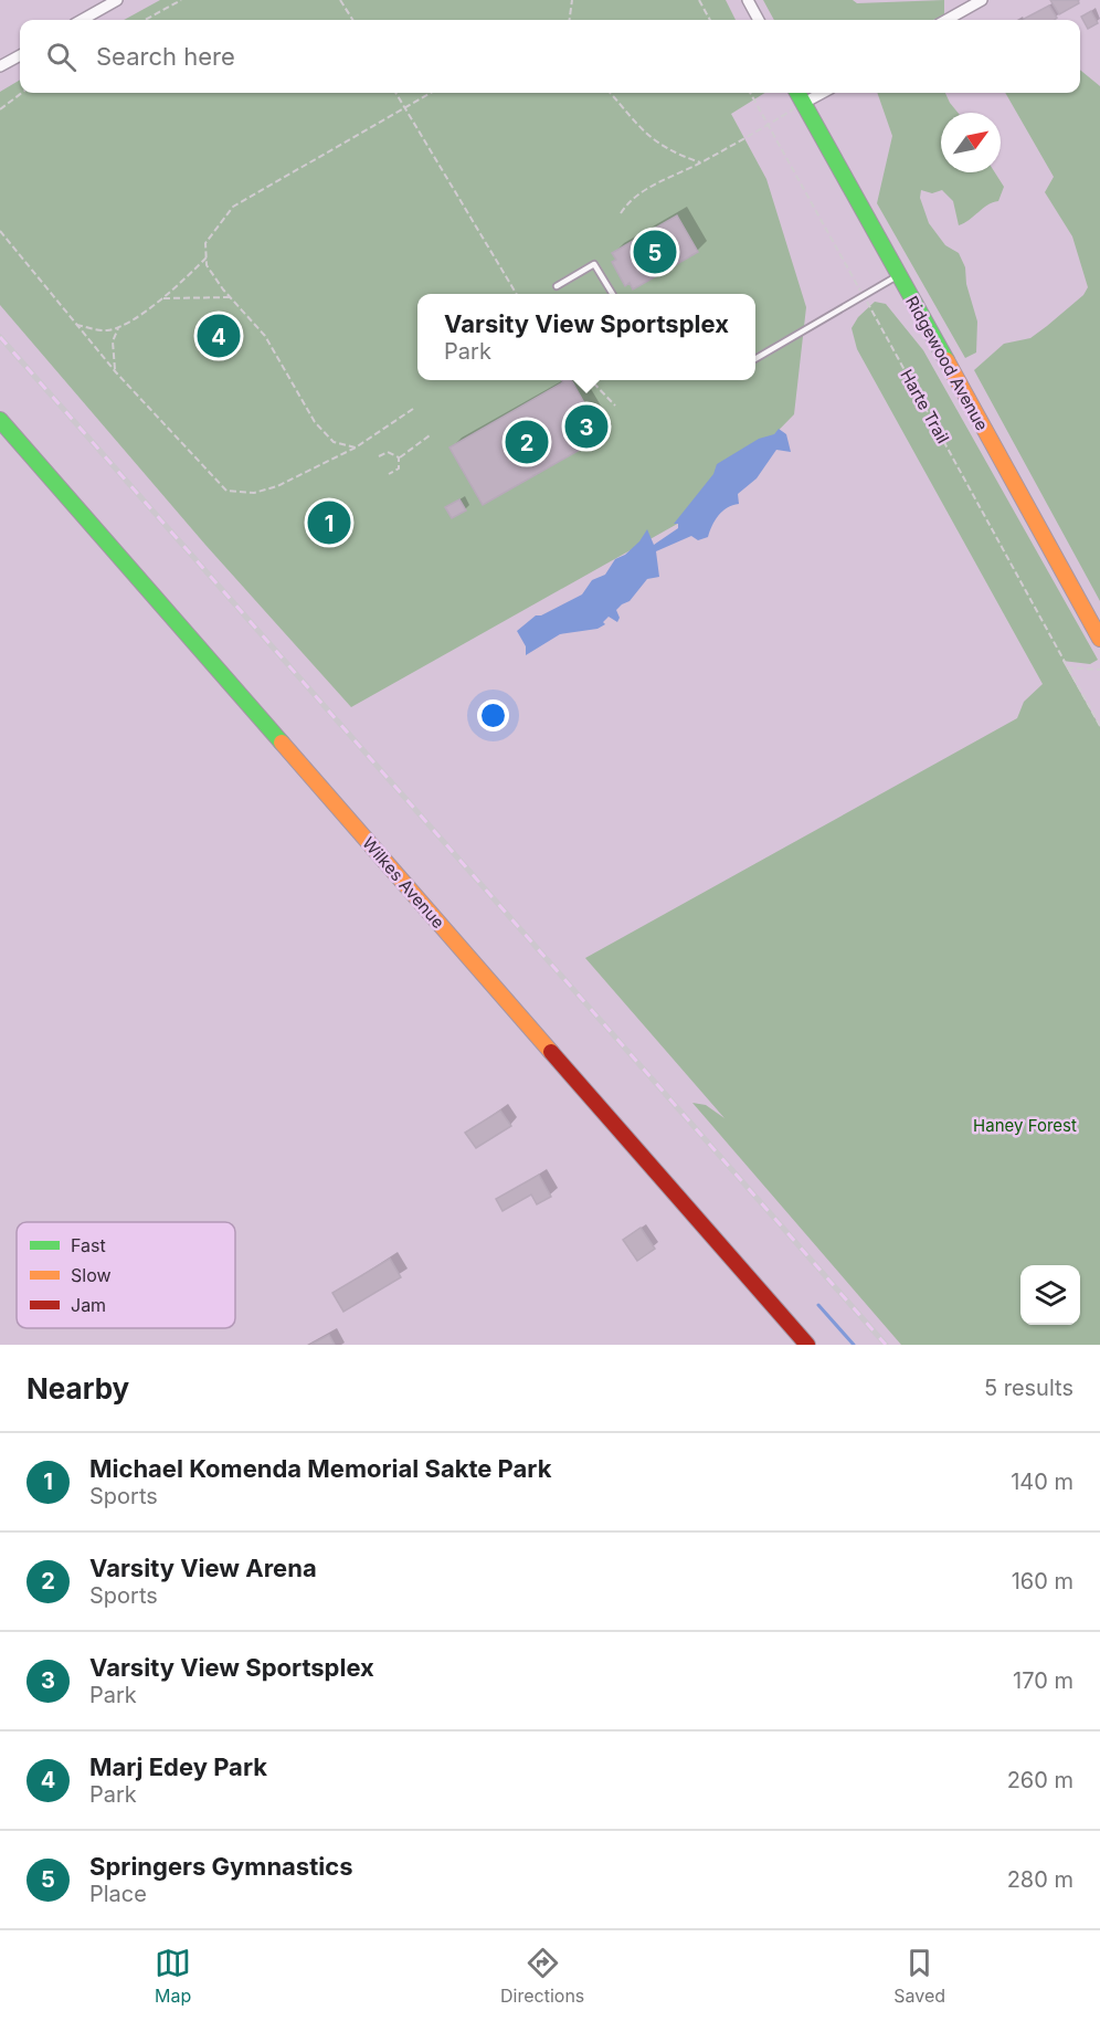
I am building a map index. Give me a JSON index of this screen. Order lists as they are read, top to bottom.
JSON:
{
  "streets": {
    "main road": ["Ridgewood Avenue", "Wilkes Avenue"],
    "path": ["Harte Trail"]
  },
  "parks": ["Haney Forest"],
  "legend": ["Fast", "Slow", "Jam"],
  "north": "top right",
  "page": {
    "search": "Search here",
    "pins": [
      "5",
      "4",
      "3",
      "2",
      "1"
    ],
    "popup": ["Varsity View Sportsplex", "Park"],
    "heading": ["Nearby", "5 results"],
    "list": [
      {
        "mark": "1",
        "name": "Michael Komenda Memorial Sakte Park",
        "note": "Sports",
        "value": "140 m"
      },
      {
        "mark": "2",
        "name": "Varsity View Arena",
        "note": "Sports",
        "value": "160 m"
      },
      {
        "mark": "3",
        "name": "Varsity View Sportsplex",
        "note": "Park",
        "value": "170 m"
      },
      {
        "mark": "4",
        "name": "Marj Edey Park",
        "note": "Park",
        "value": "260 m"
      },
      {
        "mark": "5",
        "name": "Springers Gymnastics",
        "note": "Place",
        "value": "280 m"
      }
    ],
    "nav": ["Map", "Directions", "Saved"]
  }
}
